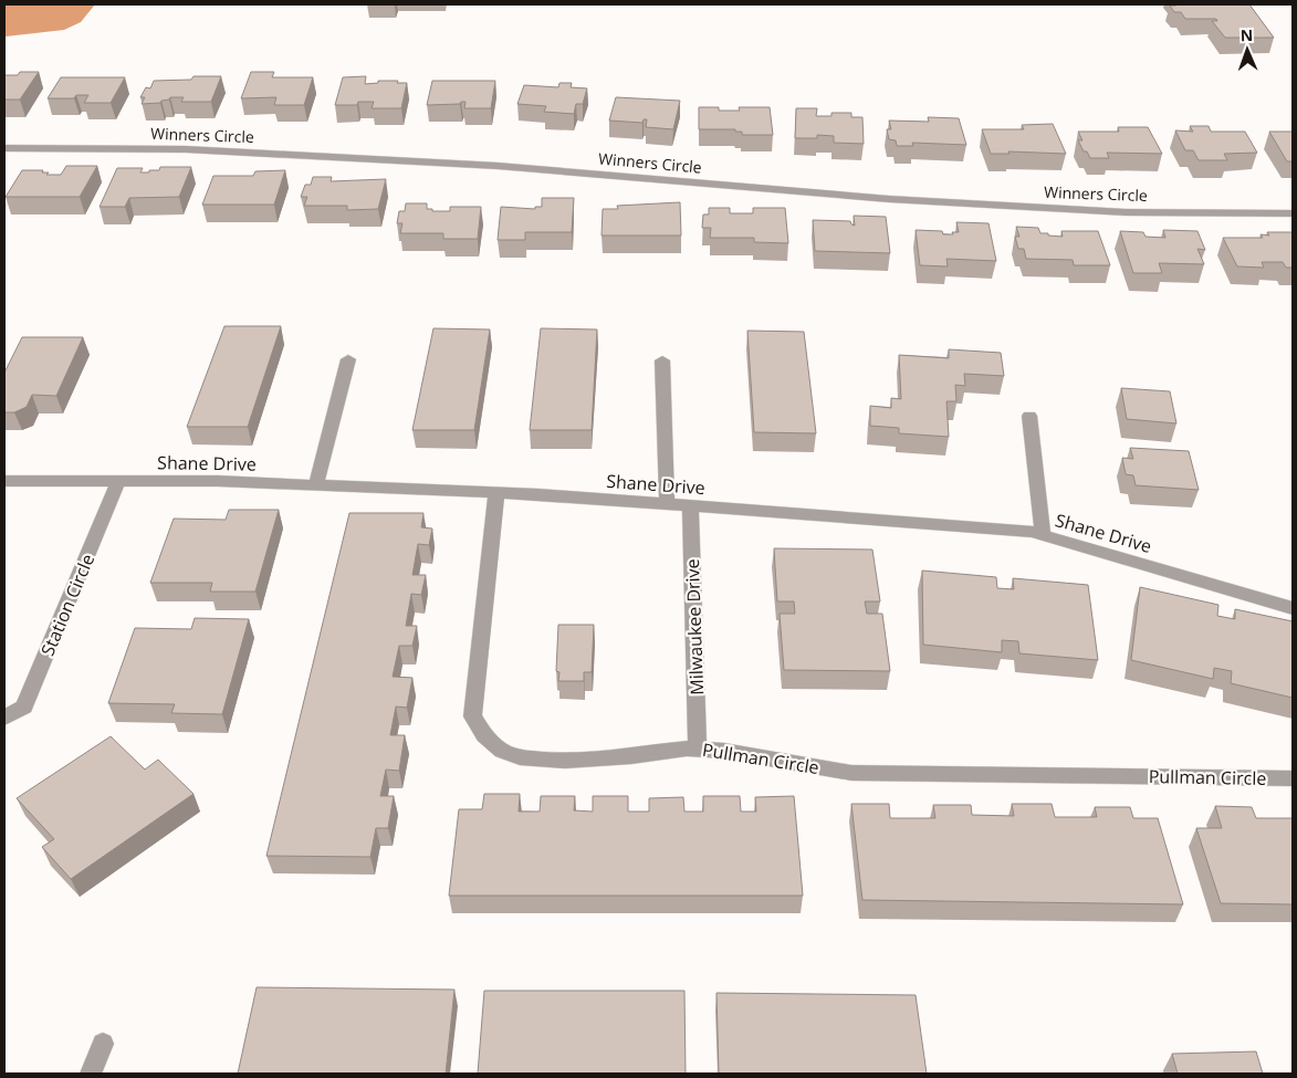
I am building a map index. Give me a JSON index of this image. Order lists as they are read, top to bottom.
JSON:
{
  "streets": {
    "street": [
      "Winners Circle",
      "Shane Drive",
      "Station Circle",
      "Milwaukee Drive",
      "Pullman Circle"
    ]
  },
  "crossings": [
    ["Shane Drive", "Station Circle"],
    ["Shane Drive", "Milwaukee Drive"],
    ["Shane Drive", "Pullman Circle"],
    ["Milwaukee Drive", "Pullman Circle"]
  ],
  "north": "top"
}
